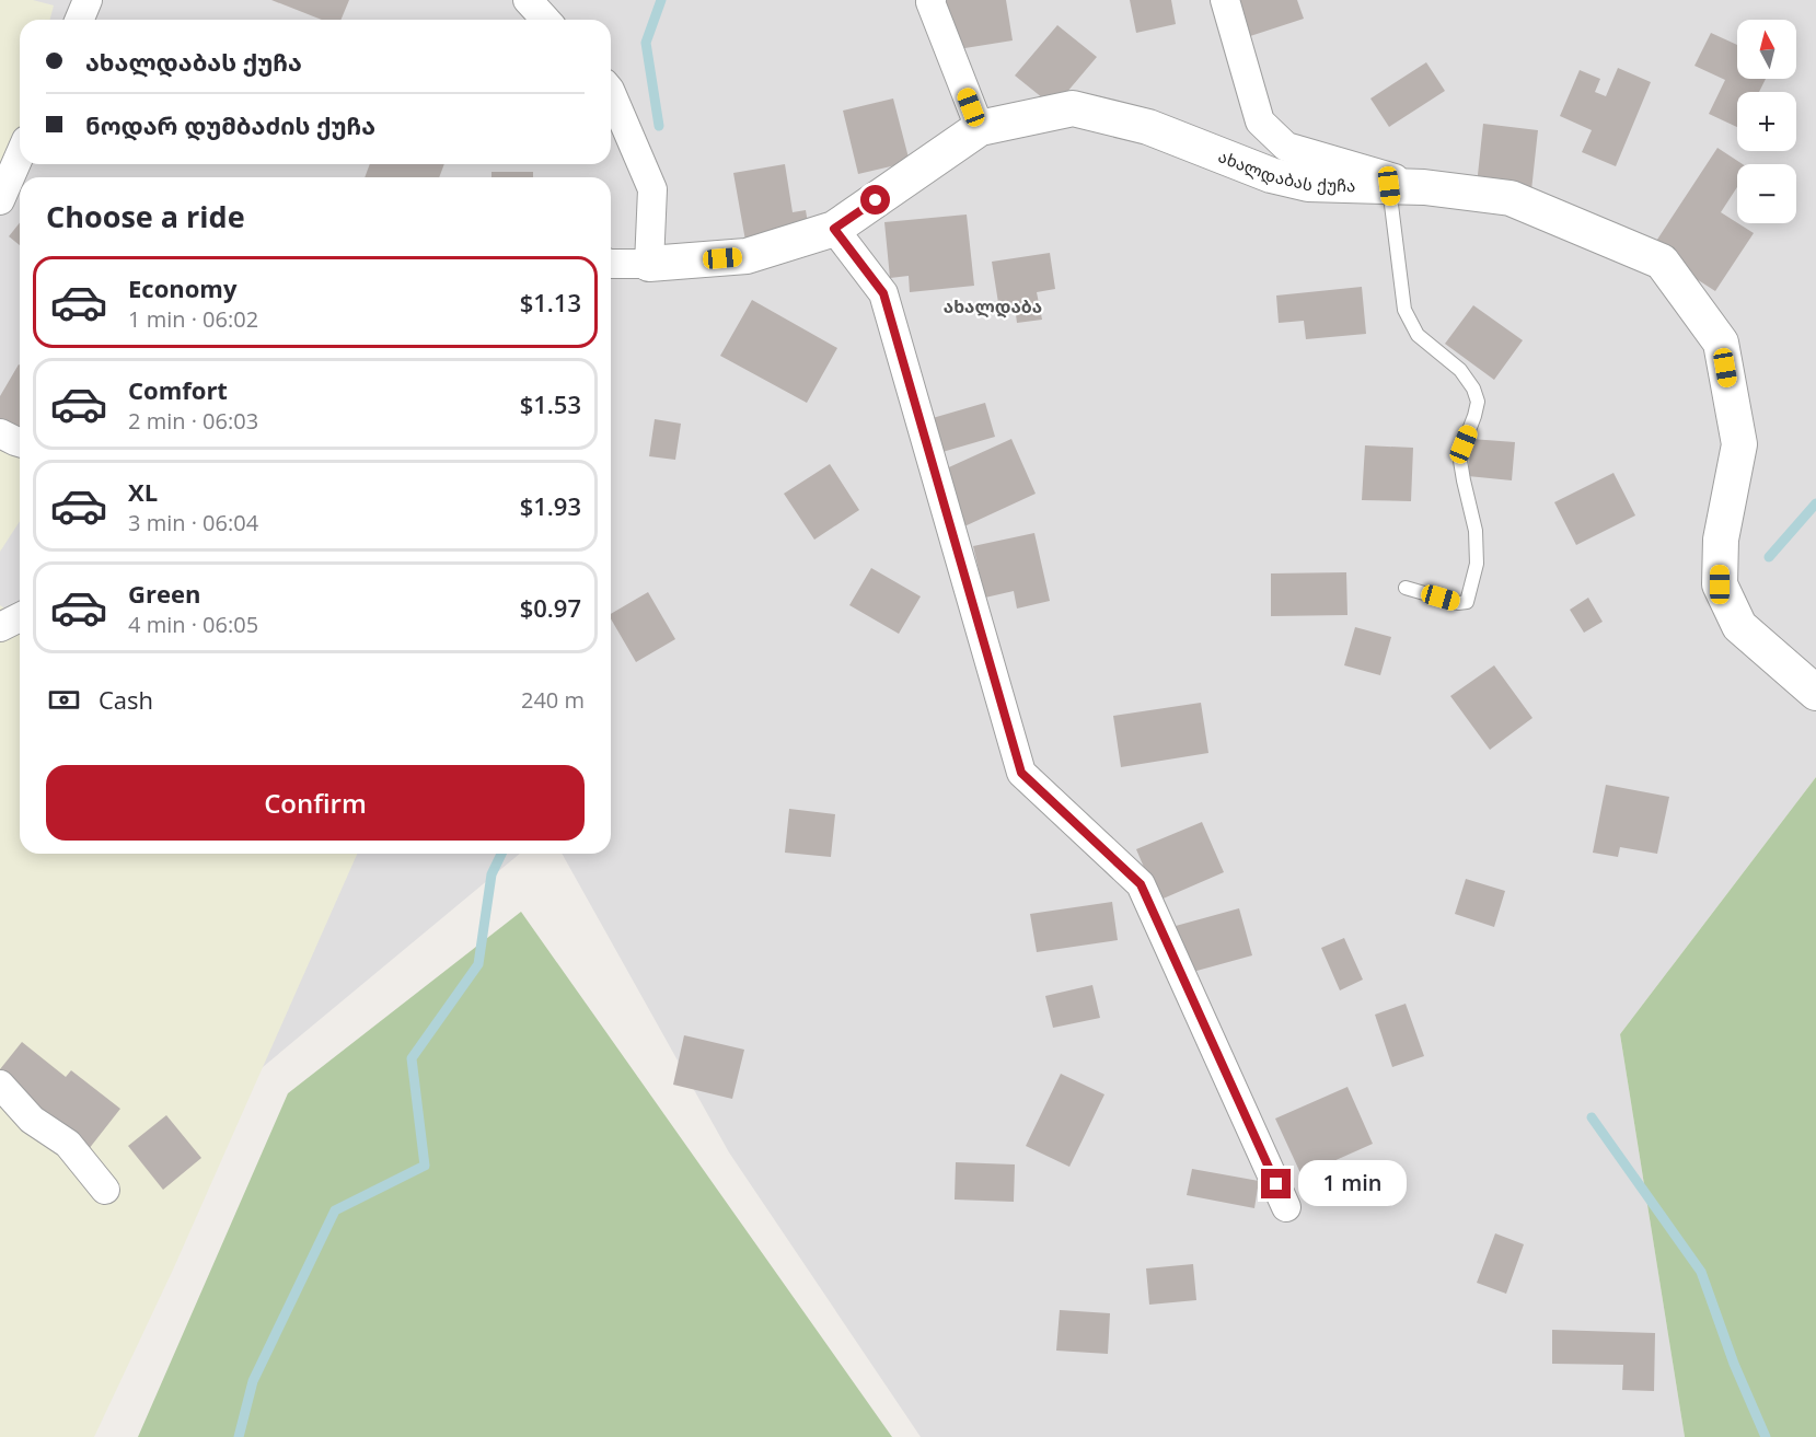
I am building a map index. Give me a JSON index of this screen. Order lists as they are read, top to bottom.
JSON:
{
  "streets": {
    "street": ["ახალდაბას ქუჩა"]
  },
  "districts": ["ახალდაბა"],
  "north": "top",
  "page": {
    "map_buttons": ["+", "−"],
    "banner": ["ახალდაბას ქუჩა", "ნოდარ დუმბაძის ქუჩა"],
    "heading": "Choose a ride",
    "list": [
      {
        "name": "Economy",
        "note": "1 min · 06:02",
        "value": "$1.13"
      },
      {
        "name": "Comfort",
        "note": "2 min · 06:03",
        "value": "$1.53"
      },
      {
        "name": "XL",
        "note": "3 min · 06:04",
        "value": "$1.93"
      },
      {
        "name": "Green",
        "note": "4 min · 06:05",
        "value": "$0.97"
      }
    ],
    "pay": ["Cash", "240 m"],
    "buttons": "Confirm",
    "bubble": "1 min"
  }
}
